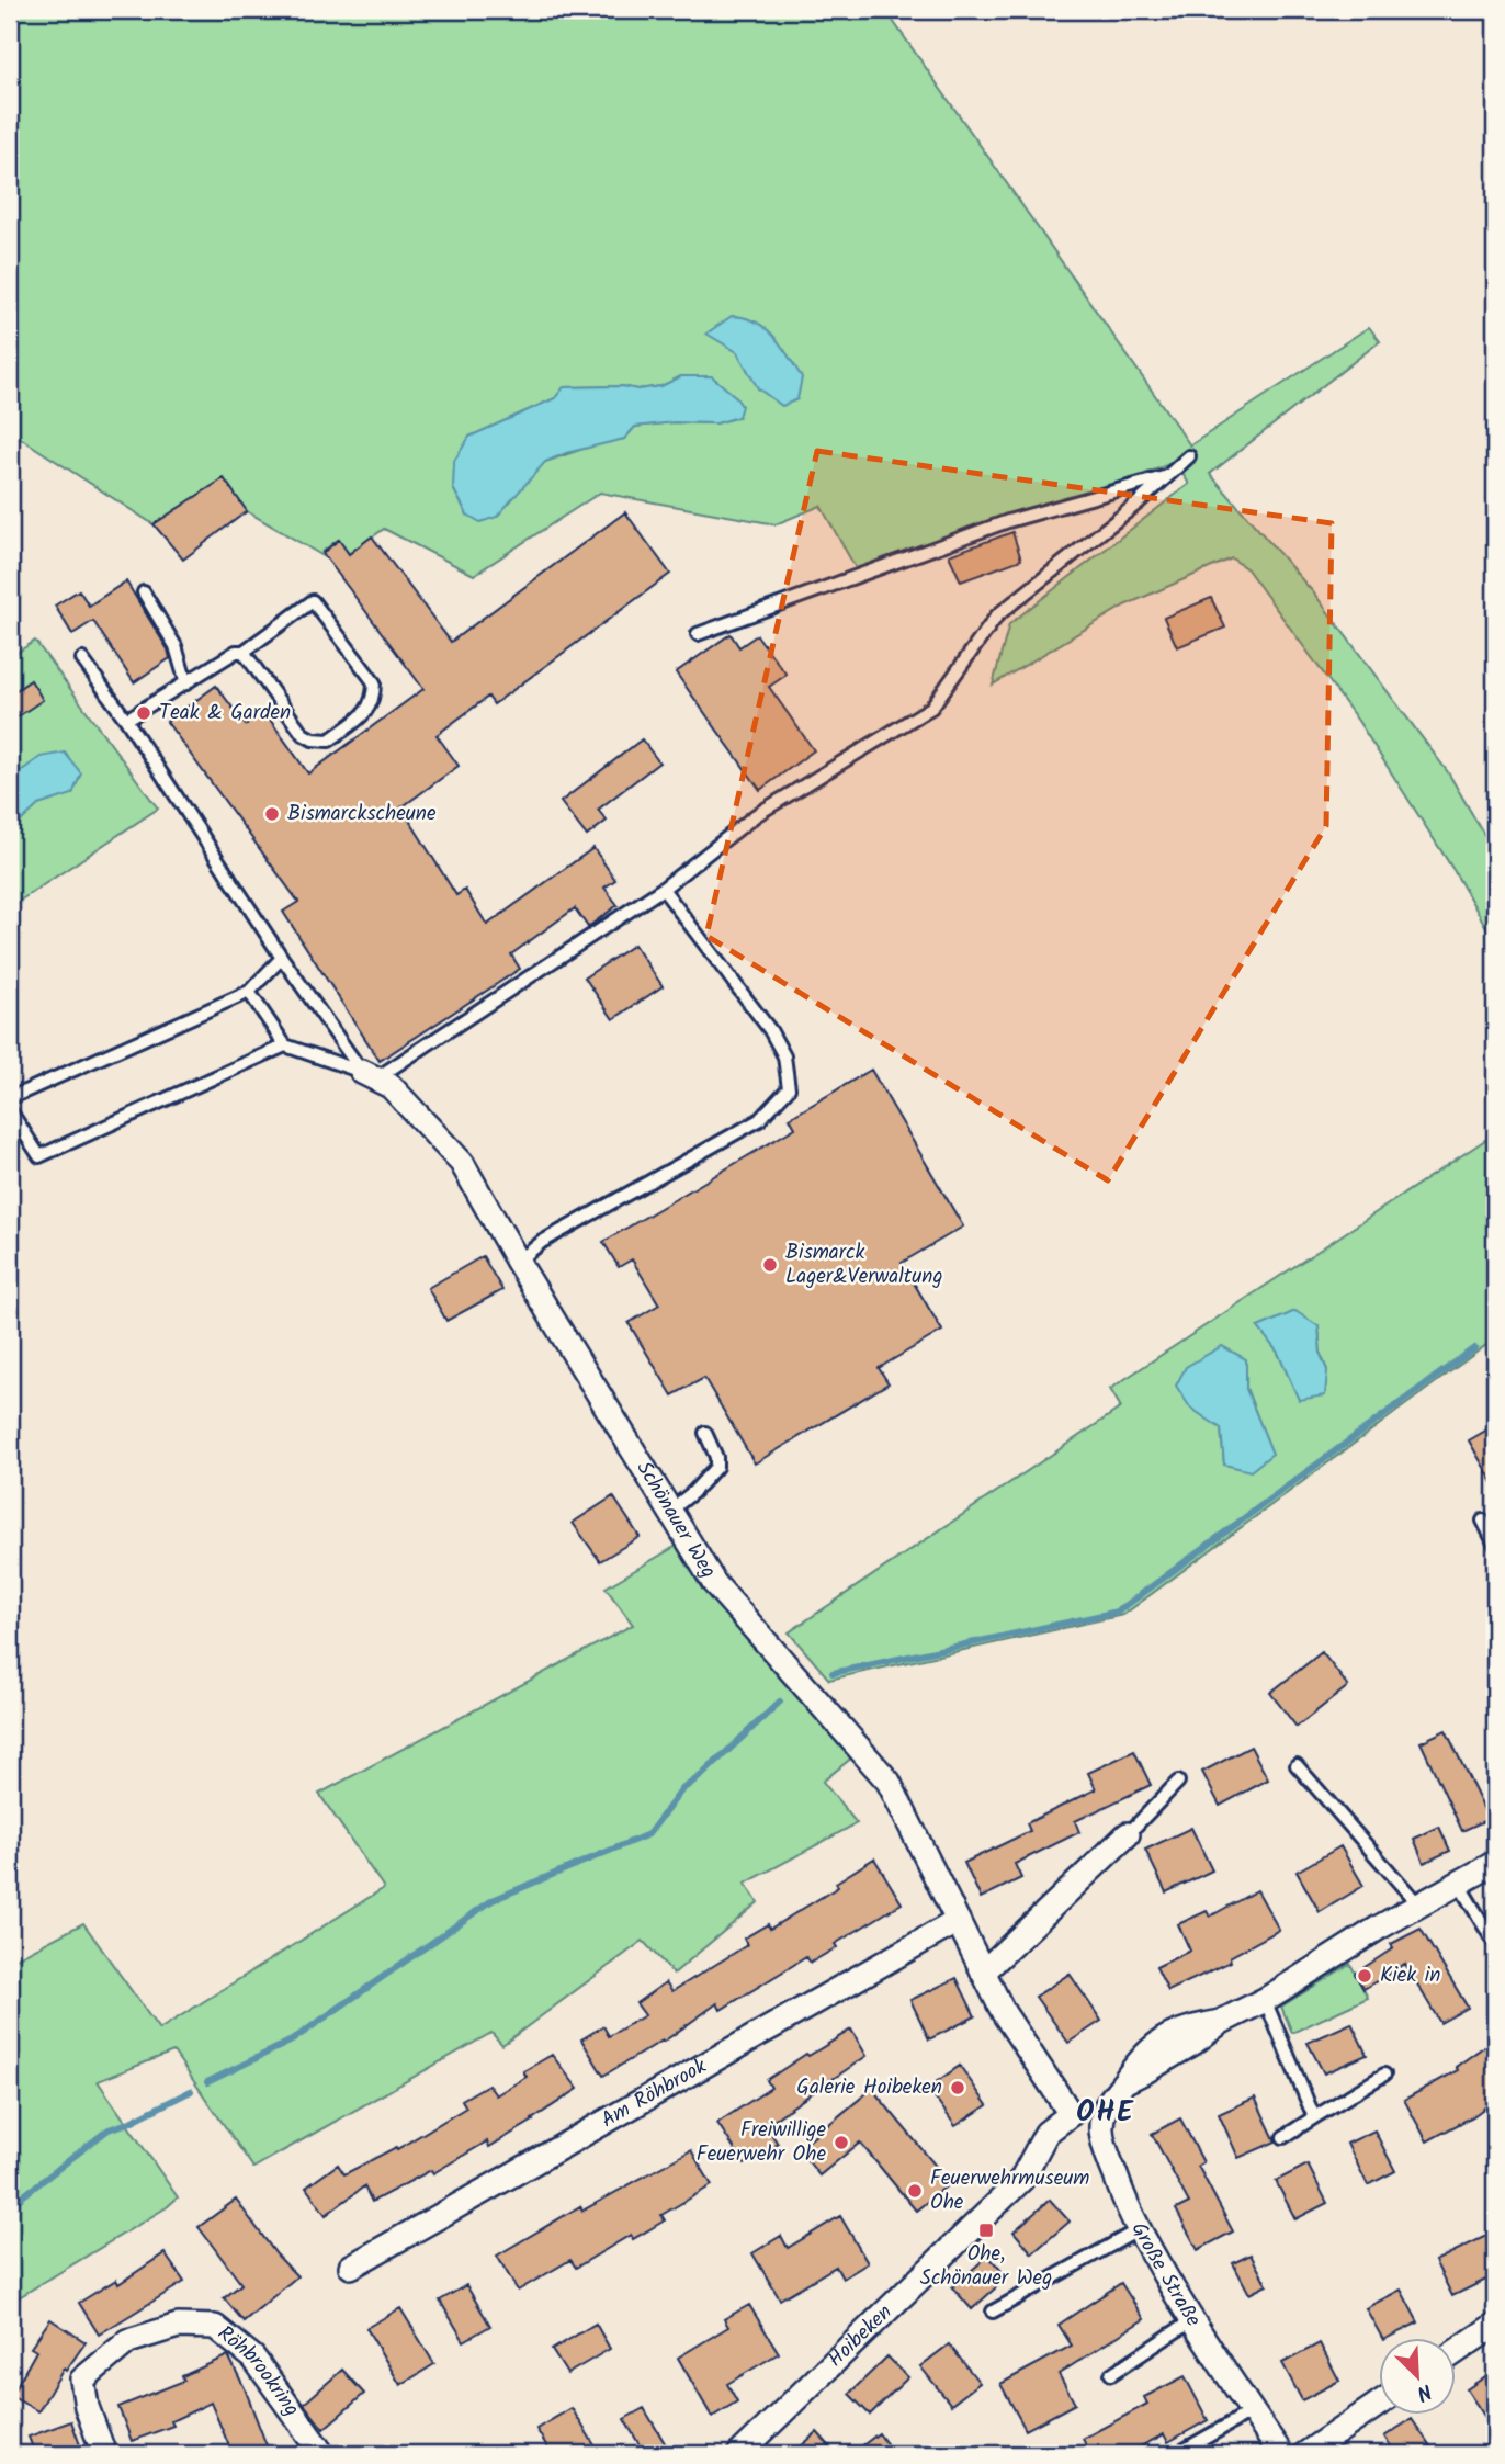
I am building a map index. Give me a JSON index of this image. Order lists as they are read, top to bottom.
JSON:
{
  "streets": {
    "street": [
      "Schönauer Weg",
      "Am Röhbrook",
      "Große Straße",
      "Hoibeken",
      "Röhbrookring"
    ]
  },
  "crossings": [
    ["Schönauer Weg", "Am Röhbrook"],
    ["Schönauer Weg", "Hoibeken"]
  ],
  "districts": ["OHE"],
  "places": {
    "other": [
      "Teak & Garden",
      "Bismarckscheune",
      "Bismarck Lager&Verwaltung",
      "Kiek in",
      "Galerie Hoibeken",
      "Freiwillige Feuerwehr Ohe",
      "Feuerwehrmuseum Ohe"
    ],
    "transit": ["Ohe, Schönauer Weg"]
  },
  "north": "bottom right"
}
